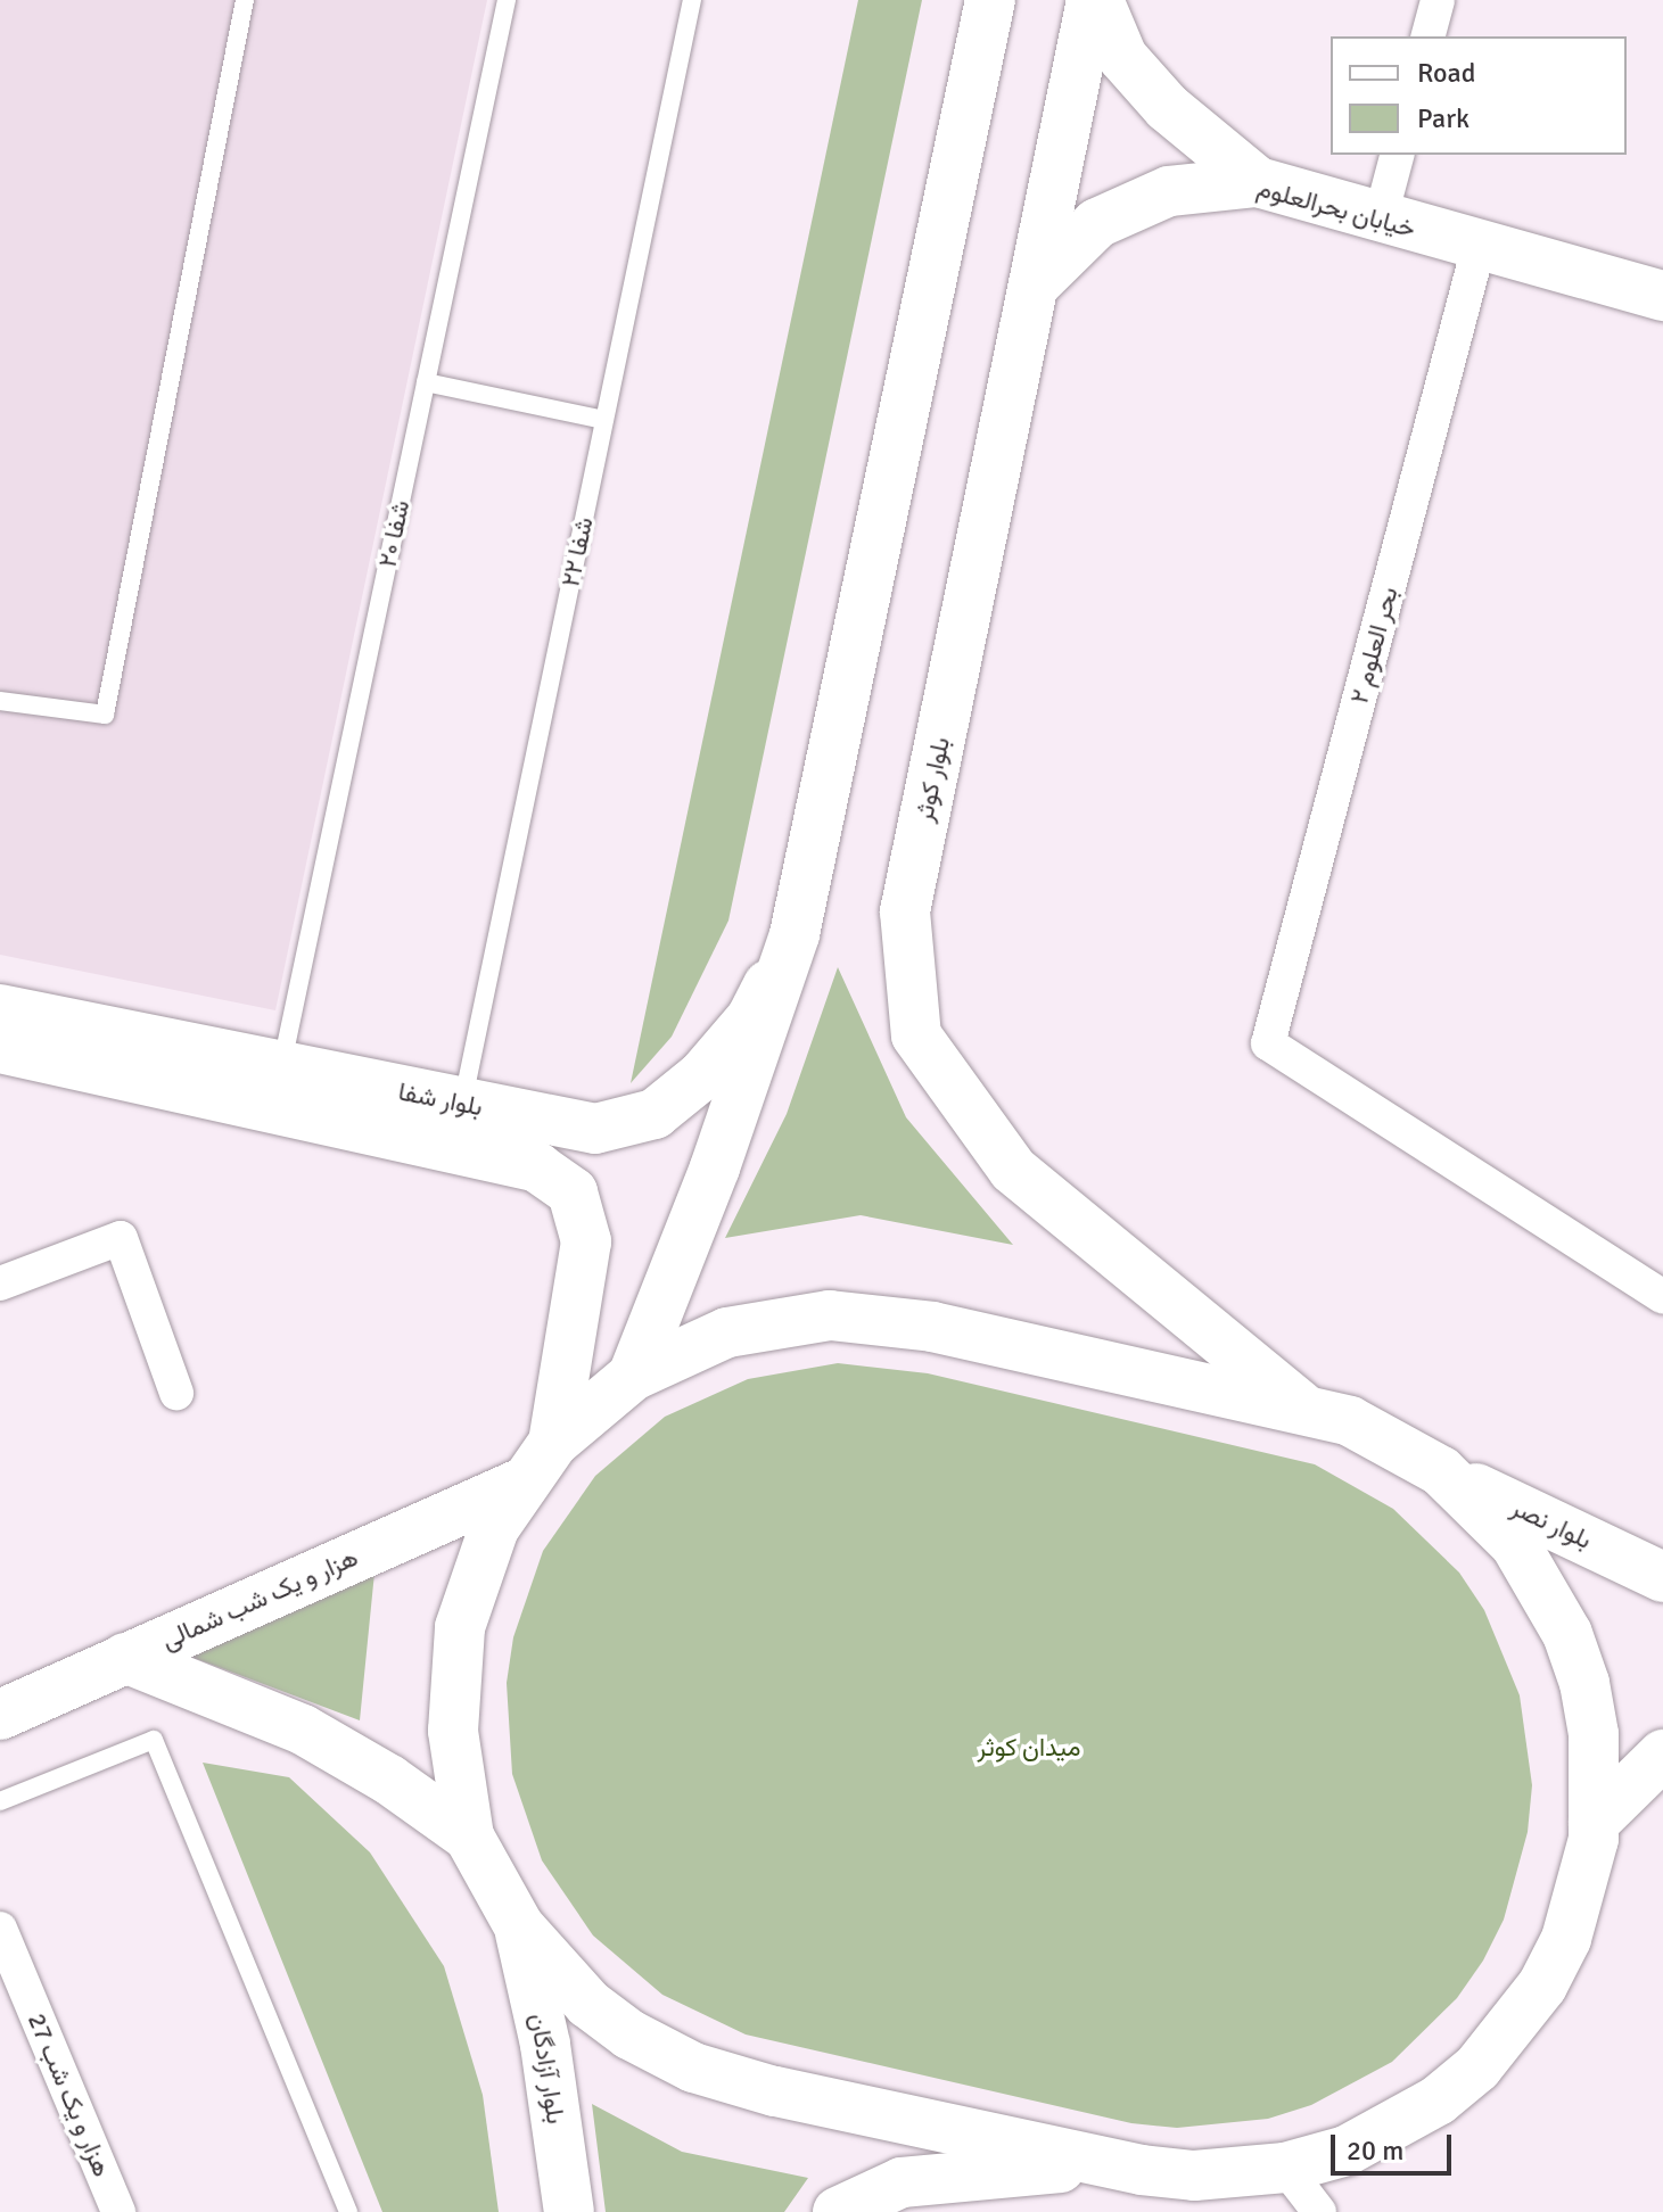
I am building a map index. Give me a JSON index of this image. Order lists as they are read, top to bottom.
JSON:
{
  "streets": {
    "main road": [
      "خیابان بحرالعلوم",
      "بلوار کوثر",
      "بلوار شفا",
      "بلوار نصر",
      "هزار و یک شب شمالی",
      "بلوار آزادگان"
    ],
    "street": ["بحر العلوم ۲", "هزار و یک شب 27"],
    "lane": ["شفا ۲۰", "شفا ۲۲"]
  },
  "crossings": [
    ["خیابان بحرالعلوم", "بحر العلوم ۲"],
    ["خیابان بحرالعلوم", "بلوار کوثر"],
    ["شفا ۲۰", "بلوار شفا"],
    ["شفا ۲۲", "بلوار شفا"]
  ],
  "parks": ["میدان کوثر"],
  "legend": ["Road", "Park"],
  "scale_bar": "20 m"
}
